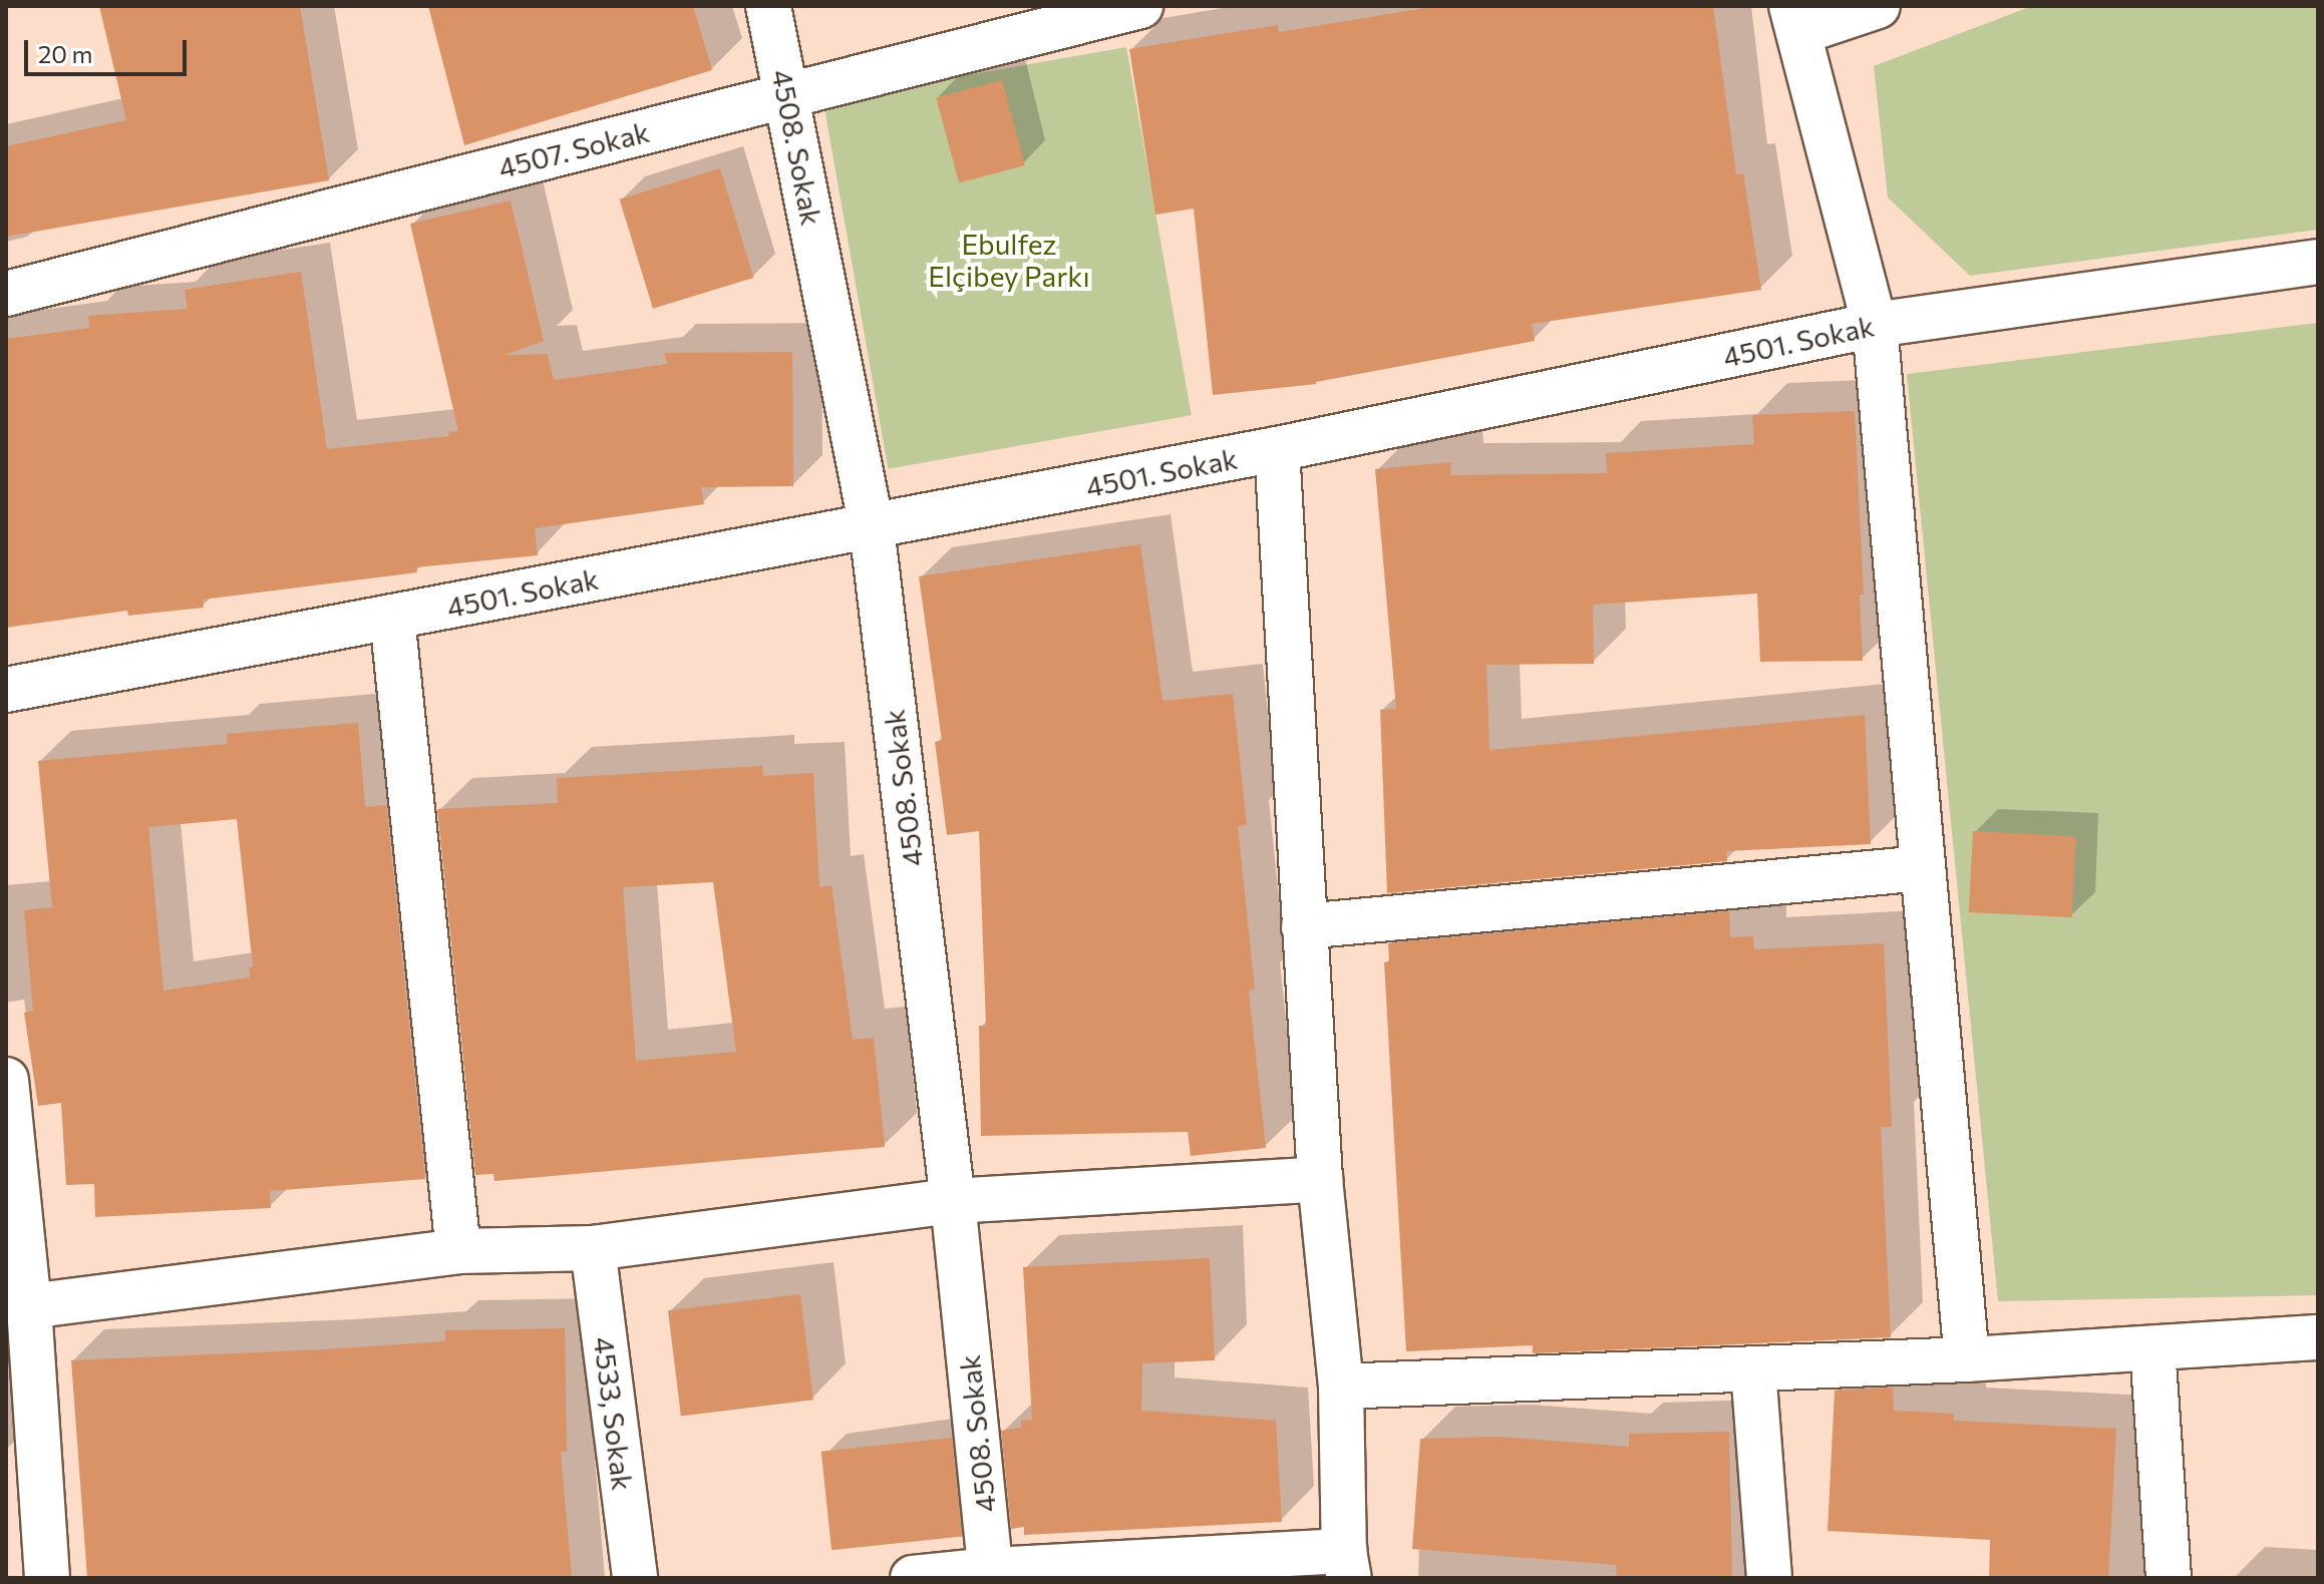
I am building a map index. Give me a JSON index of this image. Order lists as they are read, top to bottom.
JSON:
{
  "streets": {
    "street": [
      "4508. Sokak",
      "4507. Sokak",
      "4501. Sokak",
      "4533, Sokak"
    ]
  },
  "crossings": [
    ["4508. Sokak", "4507. Sokak"],
    ["4508. Sokak", "4501. Sokak"]
  ],
  "parks": ["Ebulfez Elçibey Parkı"],
  "scale_bar": "20 m"
}
